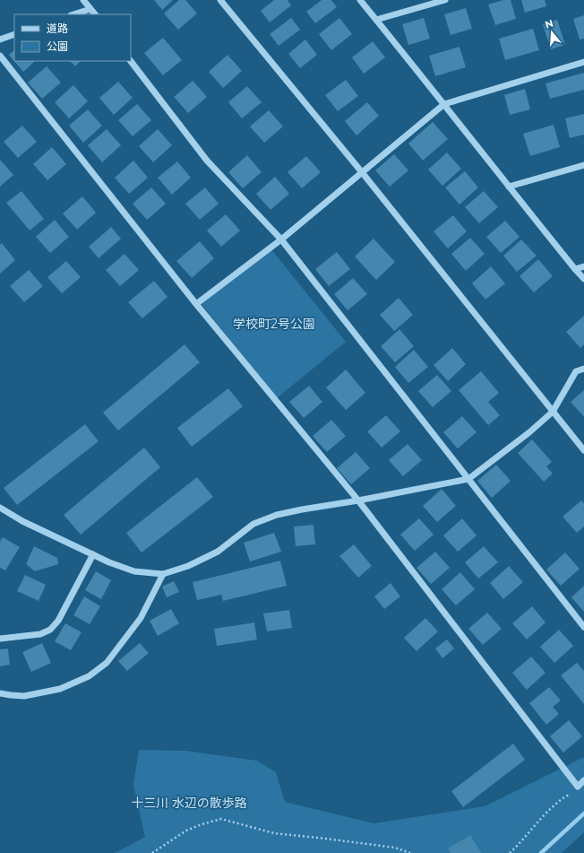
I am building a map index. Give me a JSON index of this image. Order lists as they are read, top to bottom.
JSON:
{
  "parks": ["学校町2号公園", "十三川 水辺の散歩路"],
  "legend": ["道路", "公園"],
  "north": "top"
}
